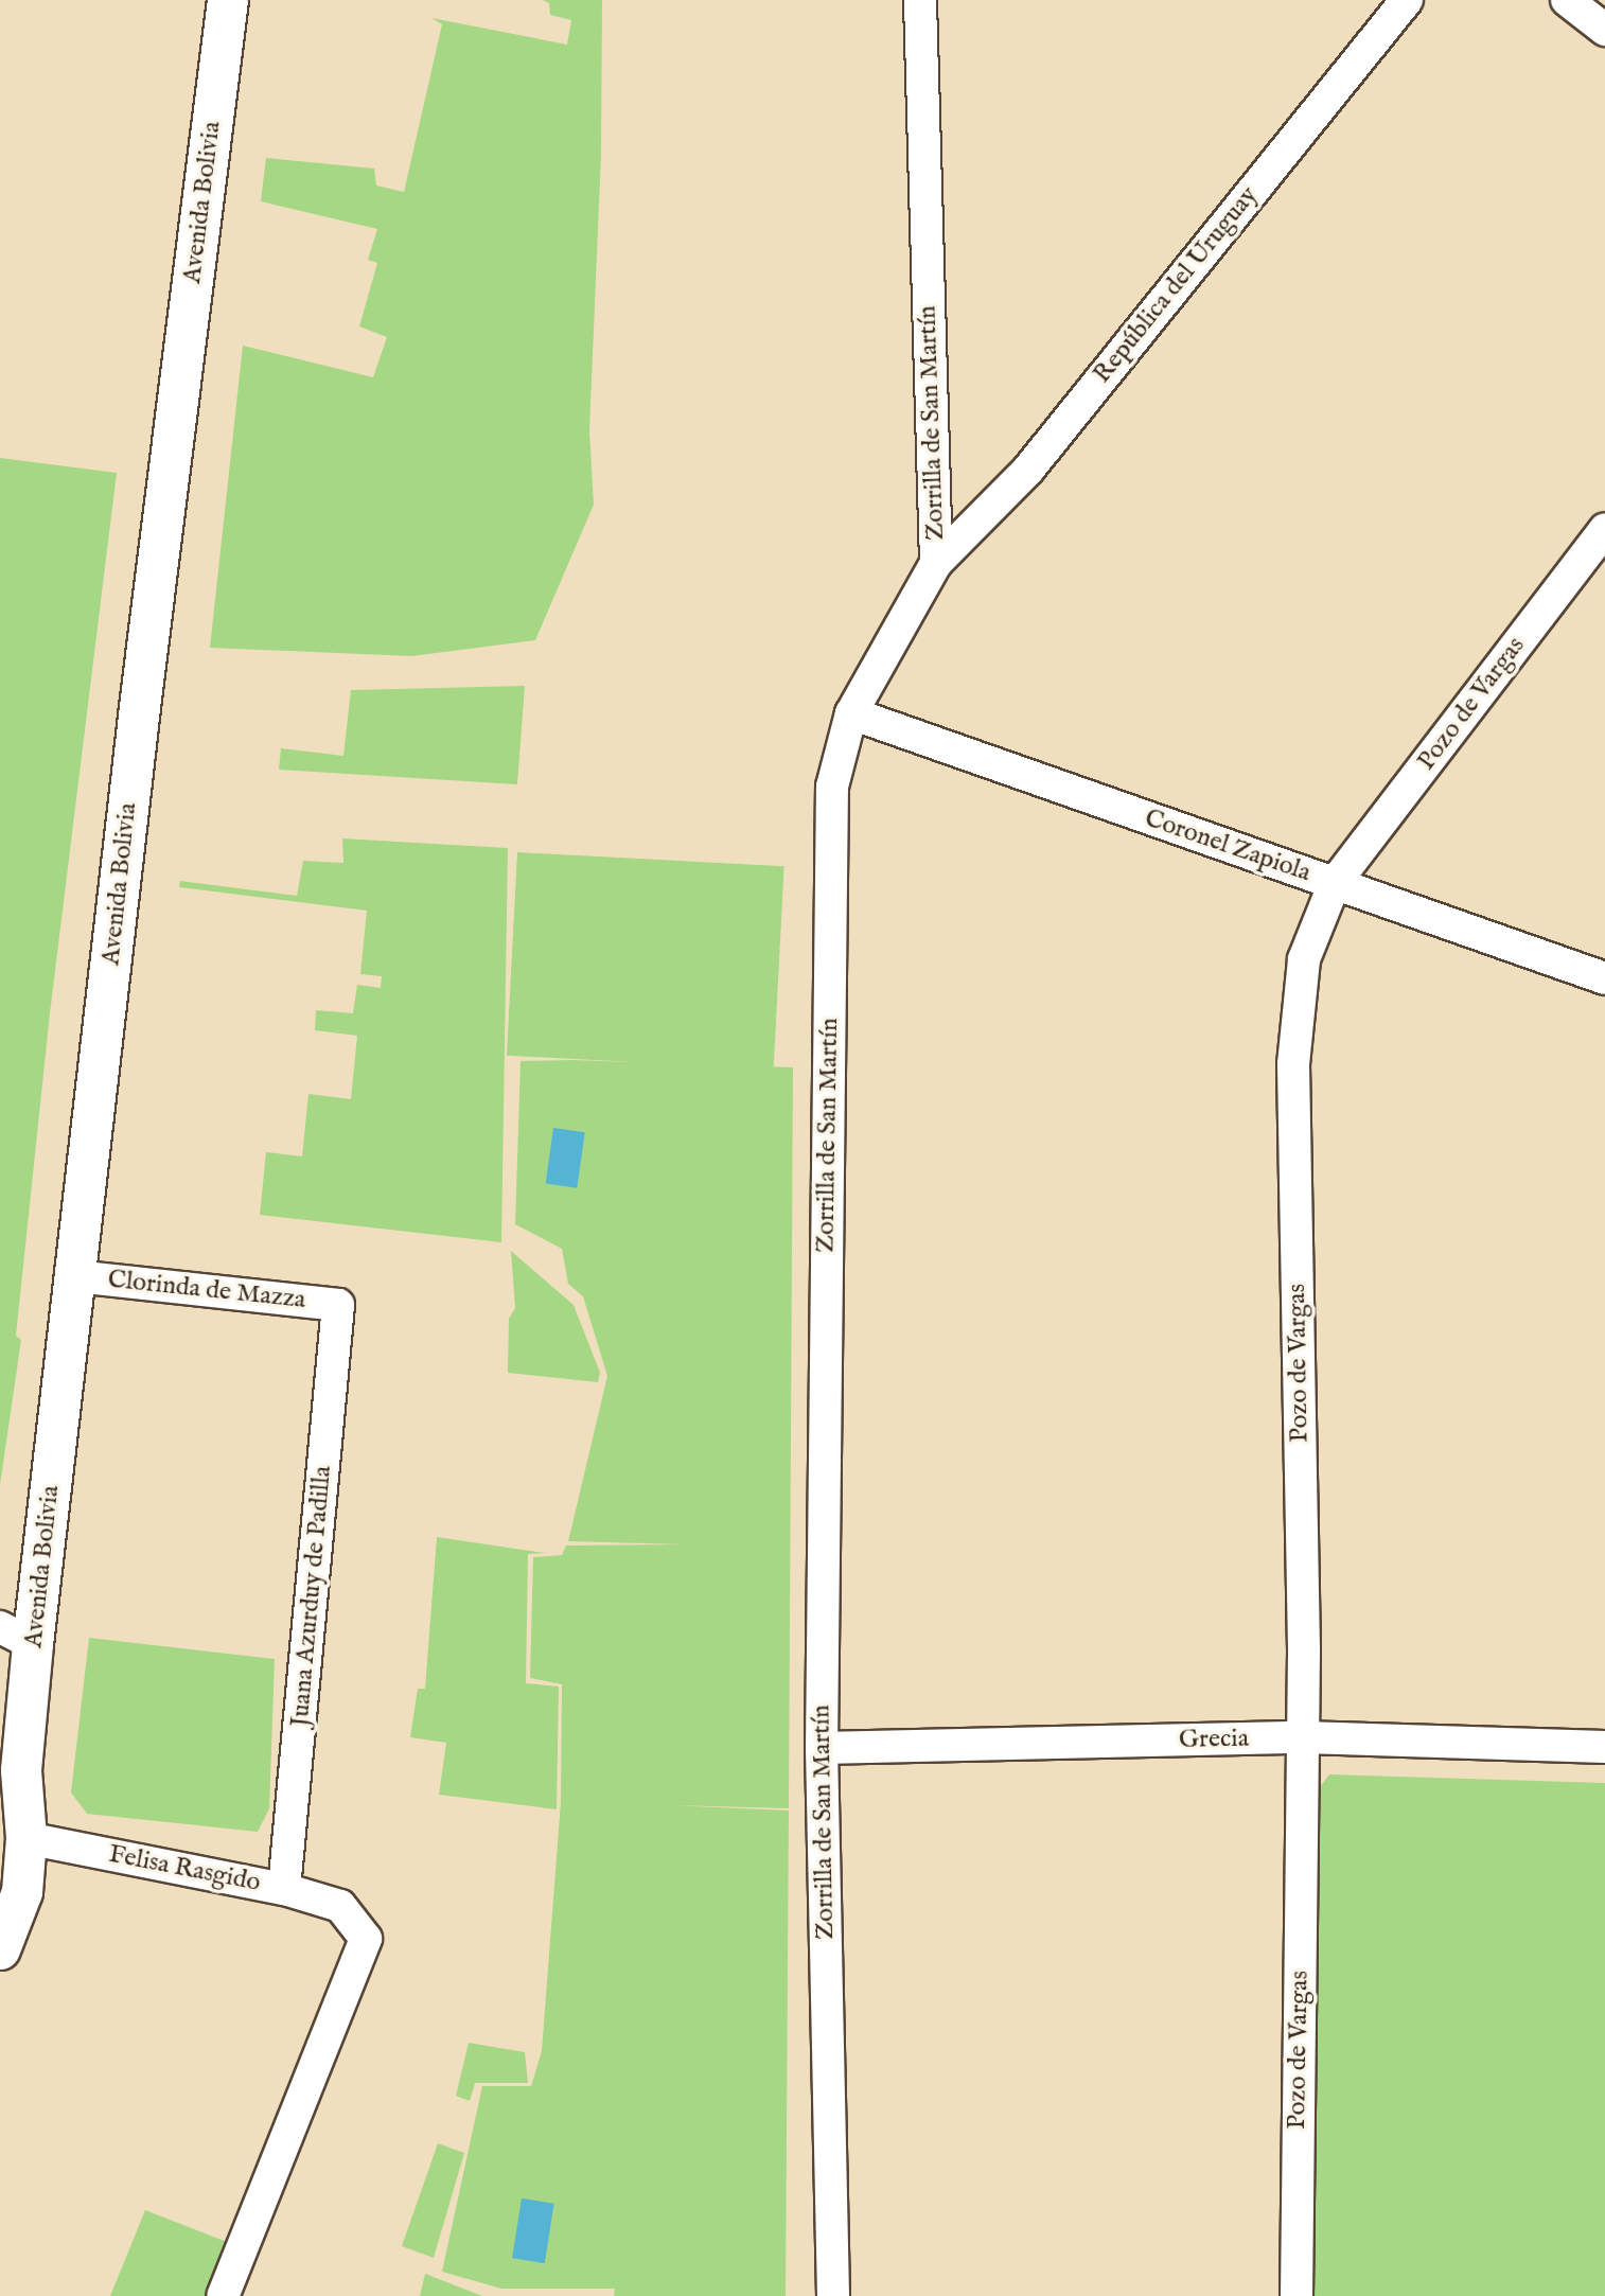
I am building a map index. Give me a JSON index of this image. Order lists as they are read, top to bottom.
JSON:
{
  "streets": {
    "street": [
      "Avenida Bolivia",
      "República del Uruguay",
      "Zorrilla de San Martín",
      "Pozo de Vargas",
      "Coronel Zapiola",
      "Clorinda de Mazza",
      "Juana Azurduy de Padilla",
      "Grecia",
      "Felisa Rasgido"
    ]
  },
  "crossings": [
    ["Avenida Bolivia", "Clorinda de Mazza"],
    ["Avenida Bolivia", "Felisa Rasgido"],
    ["República del Uruguay", "Zorrilla de San Martín"],
    ["Zorrilla de San Martín", "Coronel Zapiola"],
    ["Zorrilla de San Martín", "Grecia"],
    ["Pozo de Vargas", "Coronel Zapiola"],
    ["Pozo de Vargas", "Grecia"],
    ["Clorinda de Mazza", "Juana Azurduy de Padilla"],
    ["Juana Azurduy de Padilla", "Felisa Rasgido"]
  ]
}
